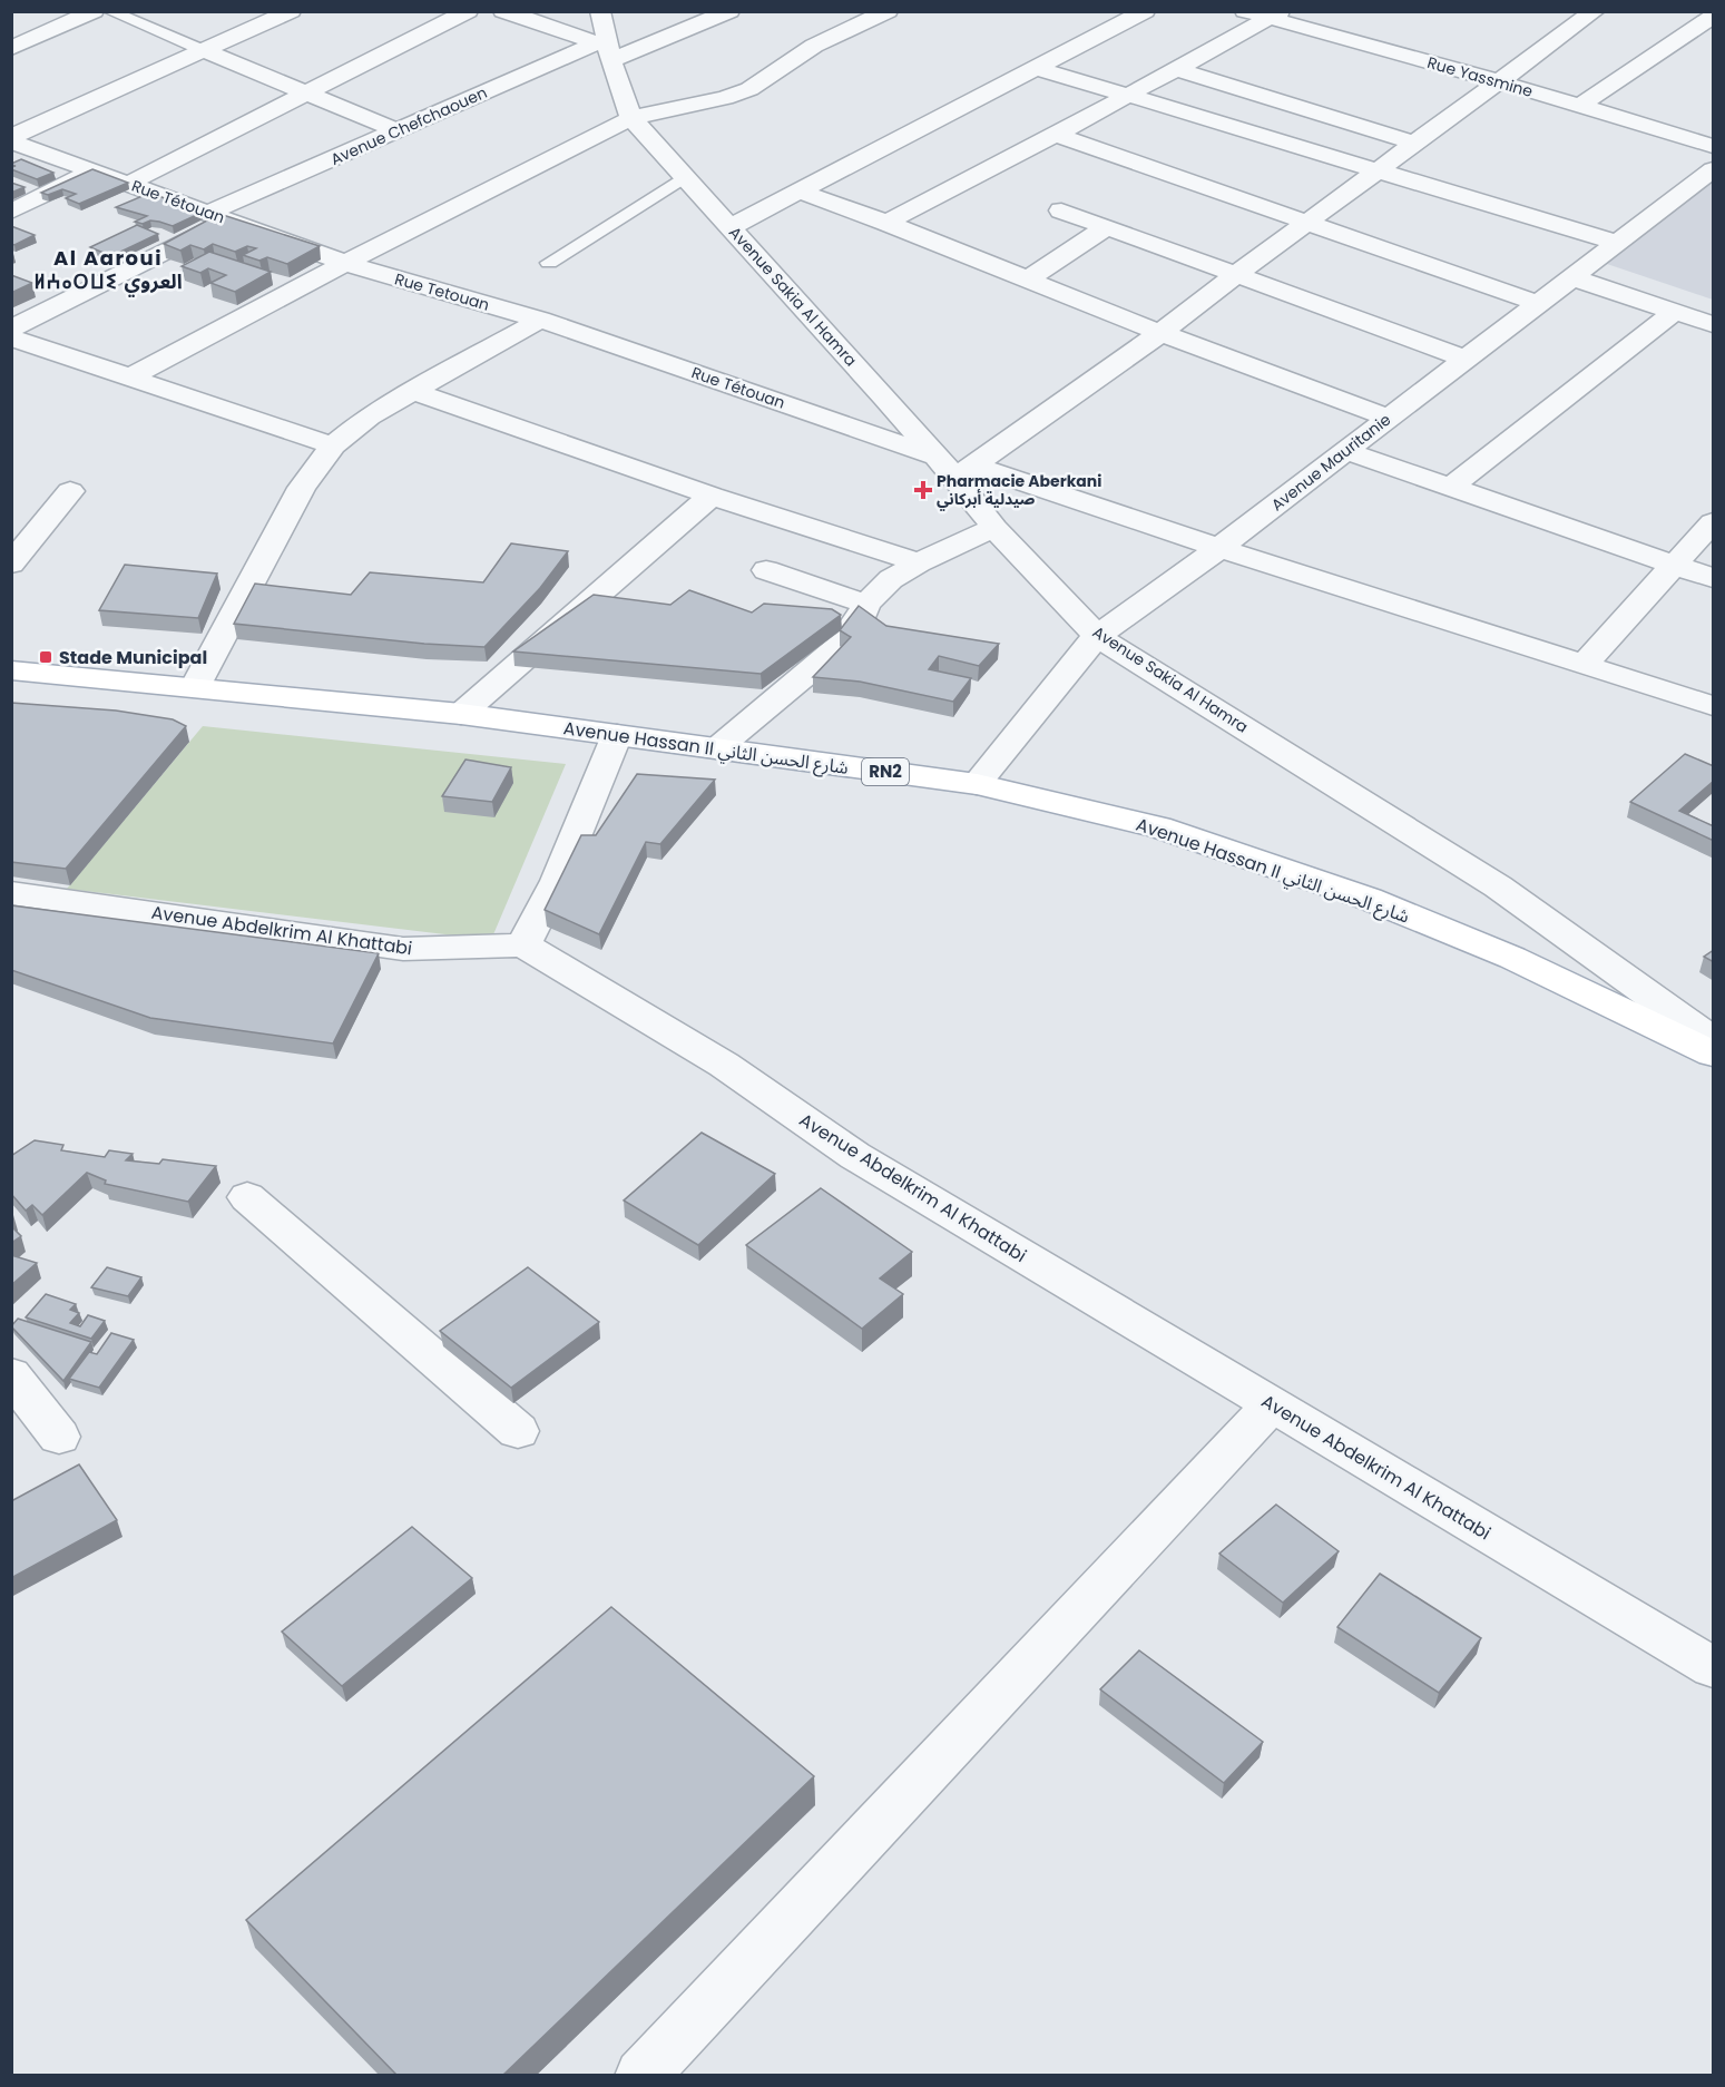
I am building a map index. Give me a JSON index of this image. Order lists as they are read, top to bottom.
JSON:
{
  "streets": {
    "main road": ["Avenue Hassan II شارع الحسن الثاني", "RN2"],
    "street": [
      "Rue Yassmine",
      "Avenue Chefchaouen",
      "Rue Tétouan",
      "Rue Tetouan",
      "Avenue Sakia Al Hamra",
      "Avenue Mauritanie",
      "Avenue Abdelkrim Al Khattabi"
    ]
  },
  "crossings": [
    ["Avenue Chefchaouen", "Rue Tétouan"],
    ["Avenue Chefchaouen", "Avenue Sakia Al Hamra"],
    ["Rue Tétouan", "Rue Tetouan"],
    ["Rue Tétouan", "Avenue Sakia Al Hamra"],
    ["Rue Tétouan", "Avenue Mauritanie"],
    ["Avenue Sakia Al Hamra", "Avenue Mauritanie"],
    ["Avenue Mauritanie", "Avenue Hassan II شارع الحسن الثاني"]
  ],
  "districts": ["Al Aaroui ⵍⵄⴰⵔⵡⵉ العروي"],
  "places": {
    "health": ["Pharmacie Aberkani صيدلية أبركاني"],
    "transit": ["Stade Municipal"]
  }
}
